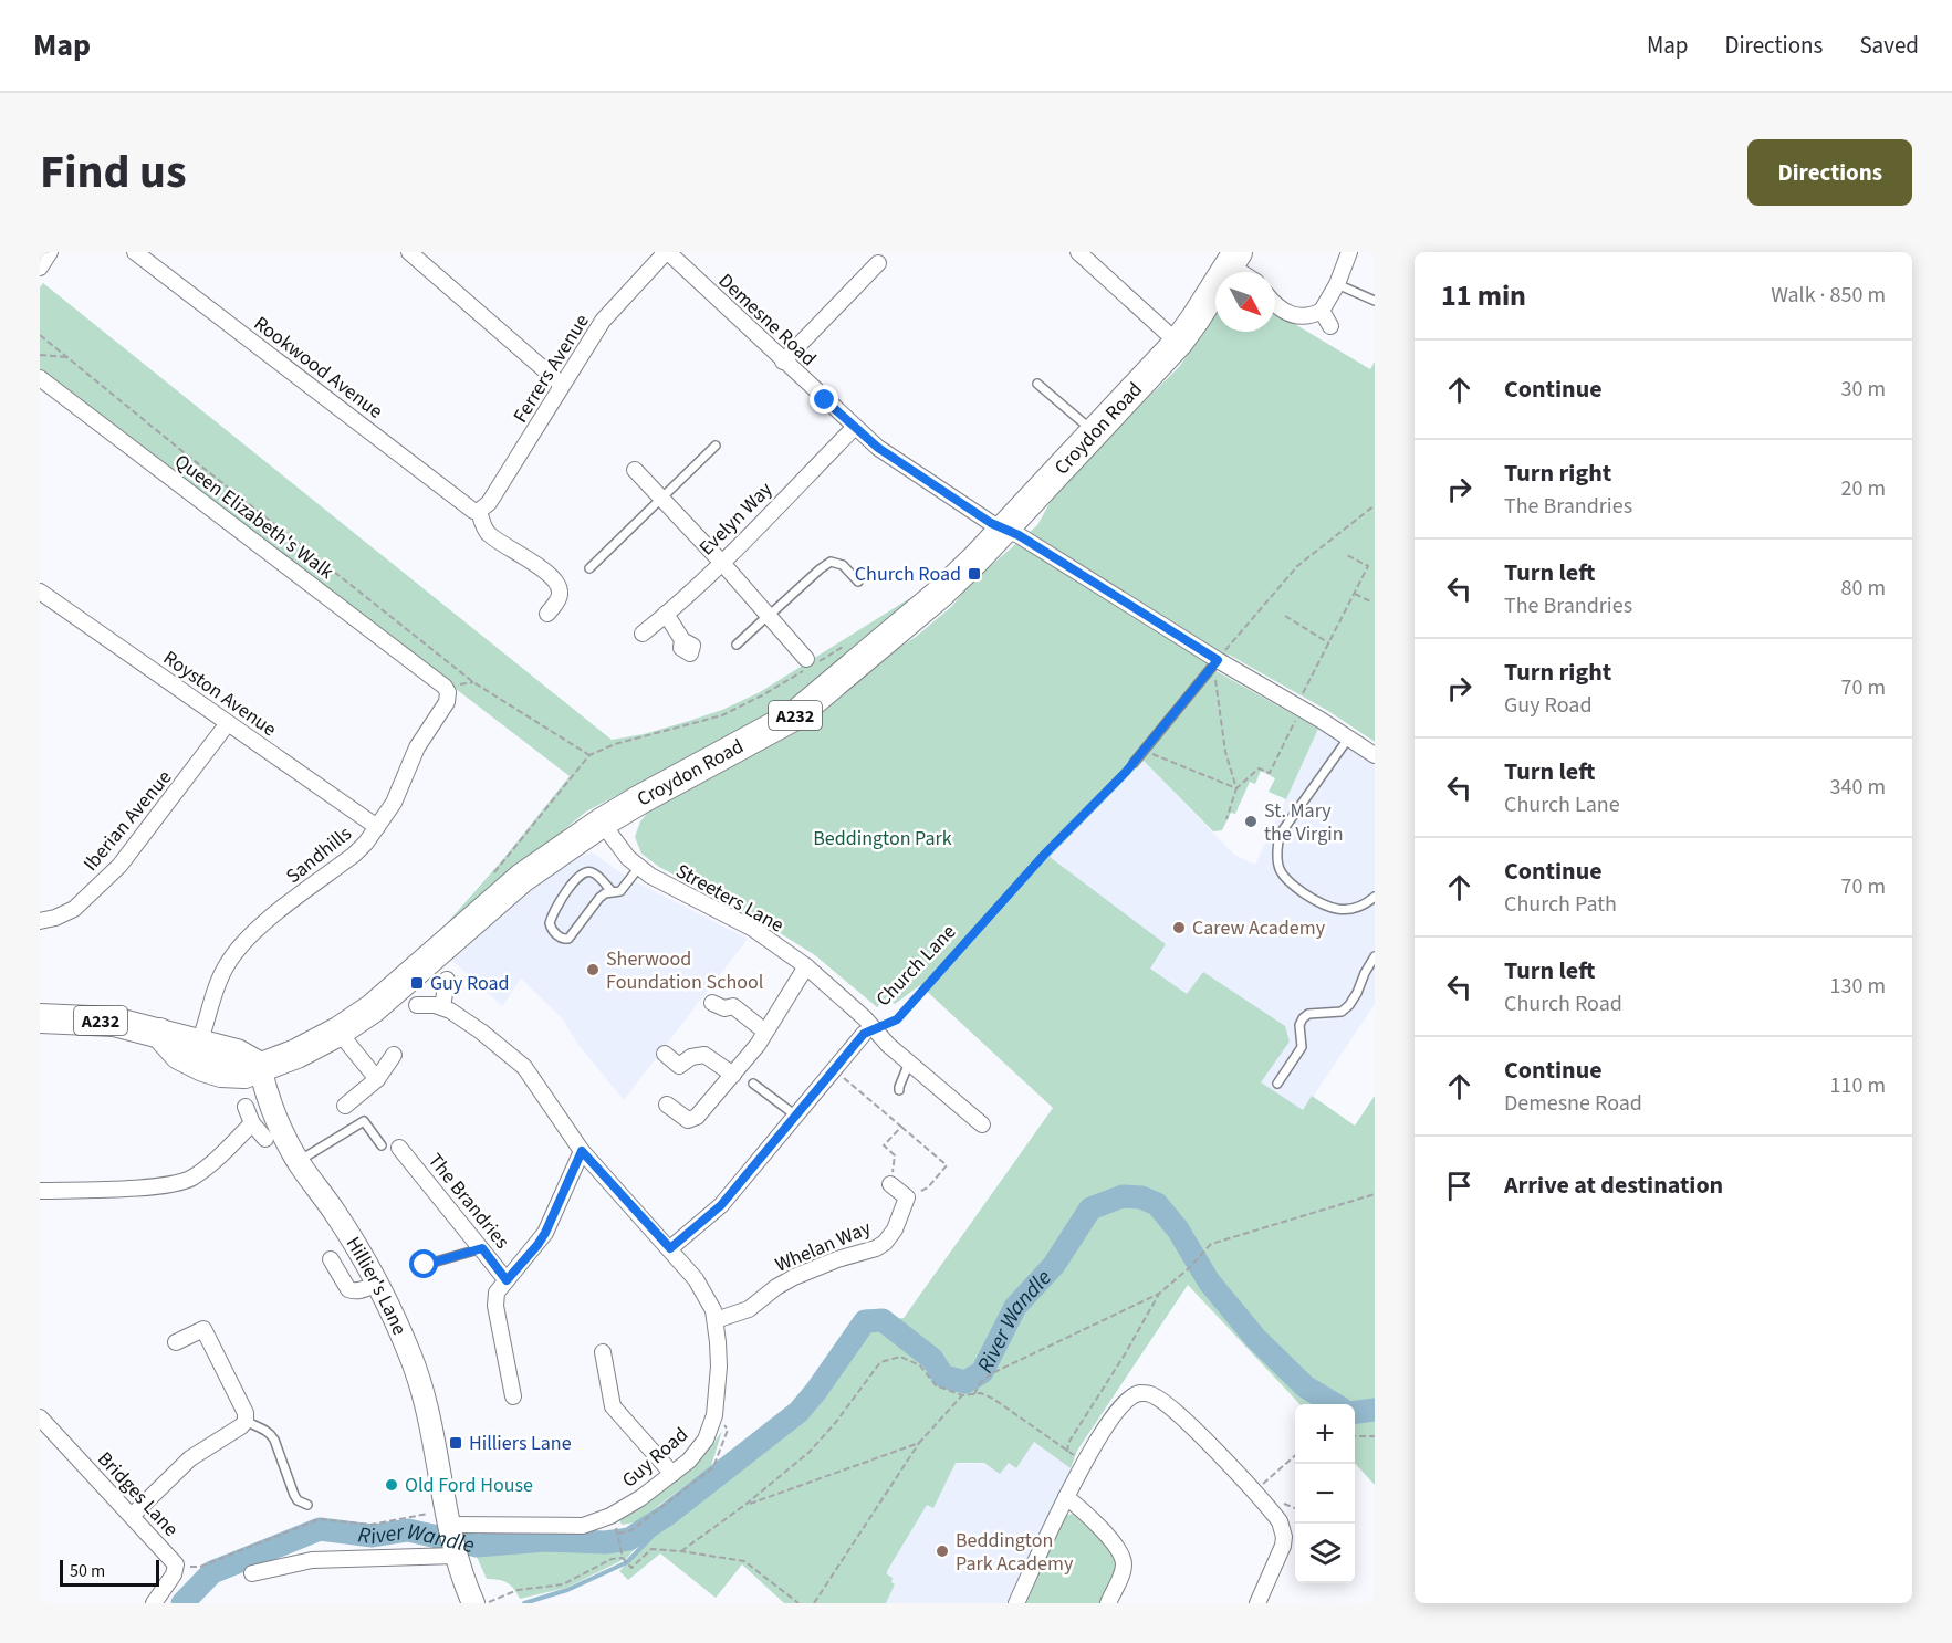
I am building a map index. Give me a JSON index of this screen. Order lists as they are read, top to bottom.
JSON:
{
  "streets": {
    "highway": ["Croydon Road", "A232"],
    "main road": ["Hillier's Lane"],
    "street": [
      "Demesne Road",
      "Rookwood Avenue",
      "Ferrers Avenue",
      "Queen Elizabeth's Walk",
      "Evelyn Way",
      "Royston Avenue",
      "Iberian Avenue",
      "Sandhills",
      "Streeters Lane",
      "The Brandries",
      "Whelan Way",
      "Guy Road",
      "Bridges Lane"
    ],
    "path": ["Church Lane"]
  },
  "crossings": [
    ["Demesne Road", "Ferrers Avenue"],
    ["Demesne Road", "Croydon Road"],
    ["Demesne Road", "Evelyn Way"],
    ["Rookwood Avenue", "Ferrers Avenue"],
    ["Croydon Road", "A232"],
    ["Croydon Road", "Streeters Lane"],
    ["Croydon Road", "Hillier's Lane"],
    ["Queen Elizabeth's Walk", "Sandhills"],
    ["Royston Avenue", "Iberian Avenue"],
    ["Royston Avenue", "Sandhills"],
    ["A232", "Sandhills"],
    ["A232", "Hillier's Lane"],
    ["Streeters Lane", "Church Lane"],
    ["The Brandries", "Guy Road"],
    ["Whelan Way", "Guy Road"],
    ["Hillier's Lane", "Guy Road"]
  ],
  "water": ["River Wandle"],
  "parks": ["Beddington Park"],
  "places": {
    "transit": ["Church Road", "Guy Road", "Hilliers Lane"],
    "other": [
      "St. Mary the Virgin",
      "Carew Academy",
      "Sherwood Foundation School",
      "Old Ford House",
      "Beddington Park Academy"
    ]
  },
  "scale_bar": "50 m",
  "north": "bottom right",
  "page": {
    "header": "Map",
    "nav": ["Map", "Directions", "Saved"],
    "title": "Find us",
    "buttons": "Directions",
    "heading": ["11 min", "Walk · 850 m"],
    "list": [
      ["Continue", "30 m"],
      ["Turn right", "The Brandries", "20 m"],
      ["Turn left", "The Brandries", "80 m"],
      ["Turn right", "Guy Road", "70 m"],
      ["Turn left", "Church Lane", "340 m"],
      ["Continue", "Church Path", "70 m"],
      ["Turn left", "Church Road", "130 m"],
      ["Continue", "Demesne Road", "110 m"],
      "Arrive at destination"
    ],
    "map_buttons": ["+", "−"],
    "scale": "50 m"
  }
}
